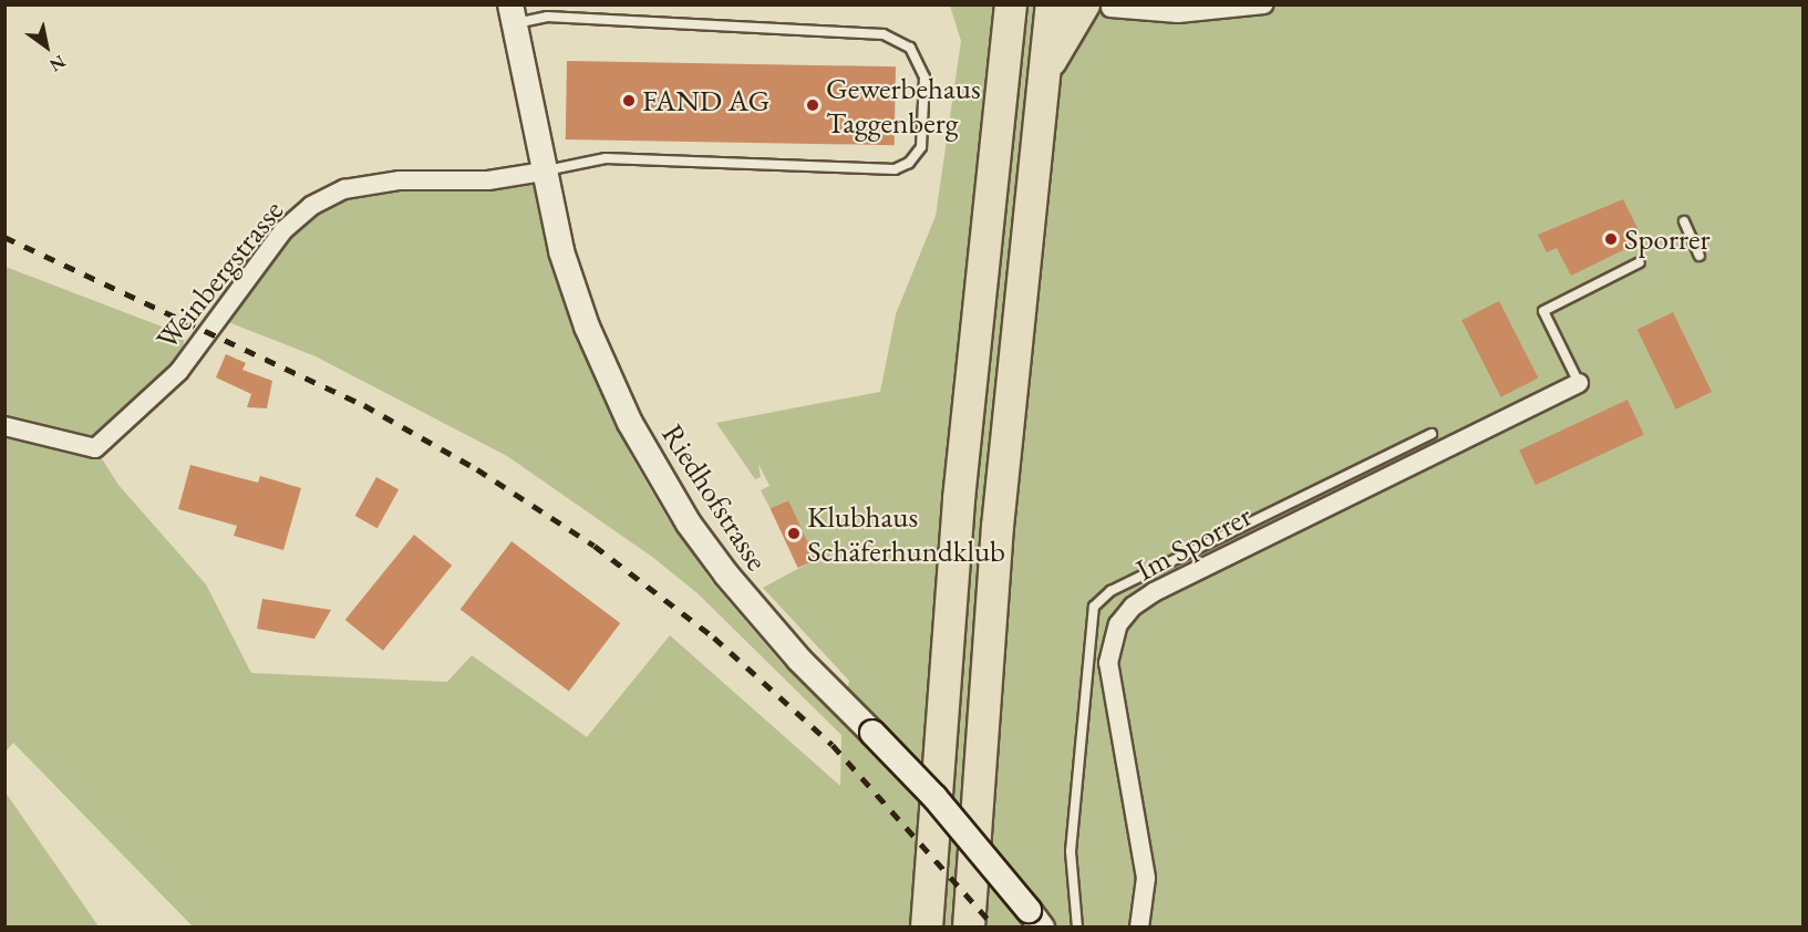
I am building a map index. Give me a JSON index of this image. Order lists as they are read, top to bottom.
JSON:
{
  "streets": {
    "street": ["Weinbergstrasse", "Riedhofstrasse", "Im Sporrer"]
  },
  "crossings": [
    ["Weinbergstrasse", "Riedhofstrasse"]
  ],
  "places": [
    "FAND AG",
    "Gewerbehaus Taggenberg",
    "Sporrer",
    "Klubhaus Schäferhundklub"
  ],
  "north": "bottom right"
}
